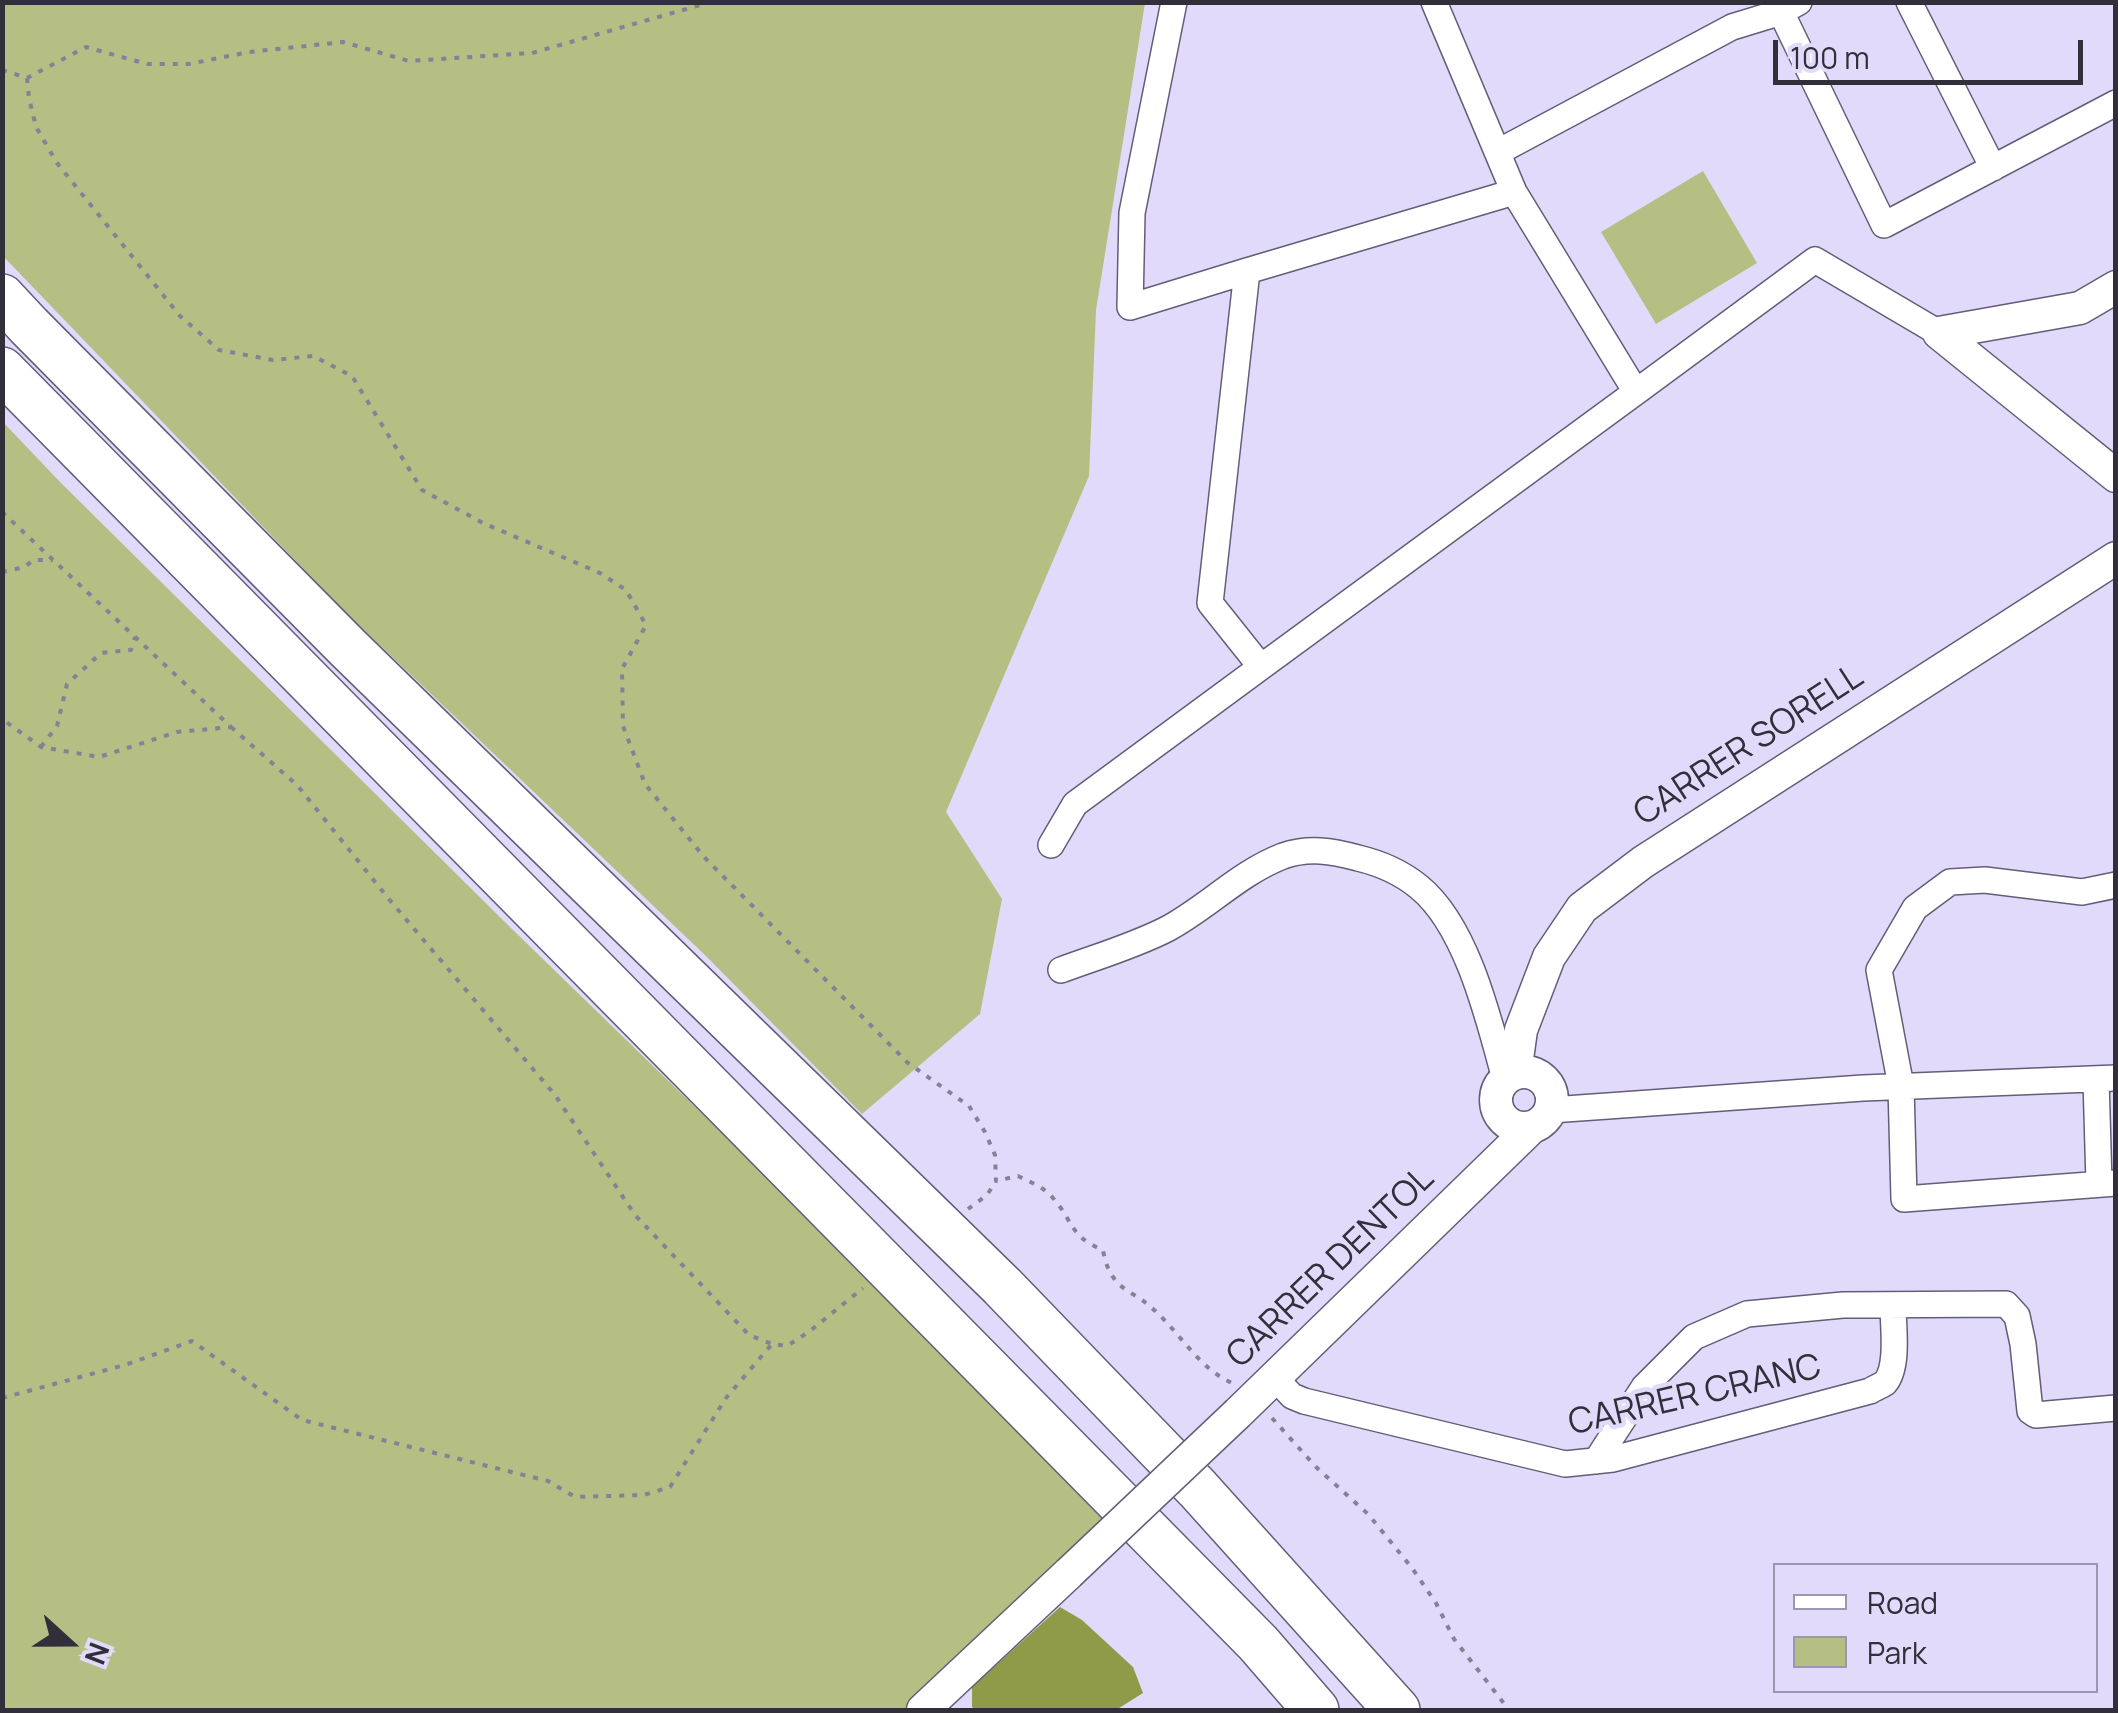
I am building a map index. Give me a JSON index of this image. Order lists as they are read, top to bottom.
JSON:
{
  "streets": {
    "street": ["CARRER SORELL", "CARRER DENTOL", "CARRER CRANC"]
  },
  "crossings": [
    ["CARRER SORELL", "CARRER DENTOL"],
    ["CARRER DENTOL", "CARRER CRANC"]
  ],
  "legend": ["Road", "Park"],
  "scale_bar": "100 m",
  "north": "right"
}
